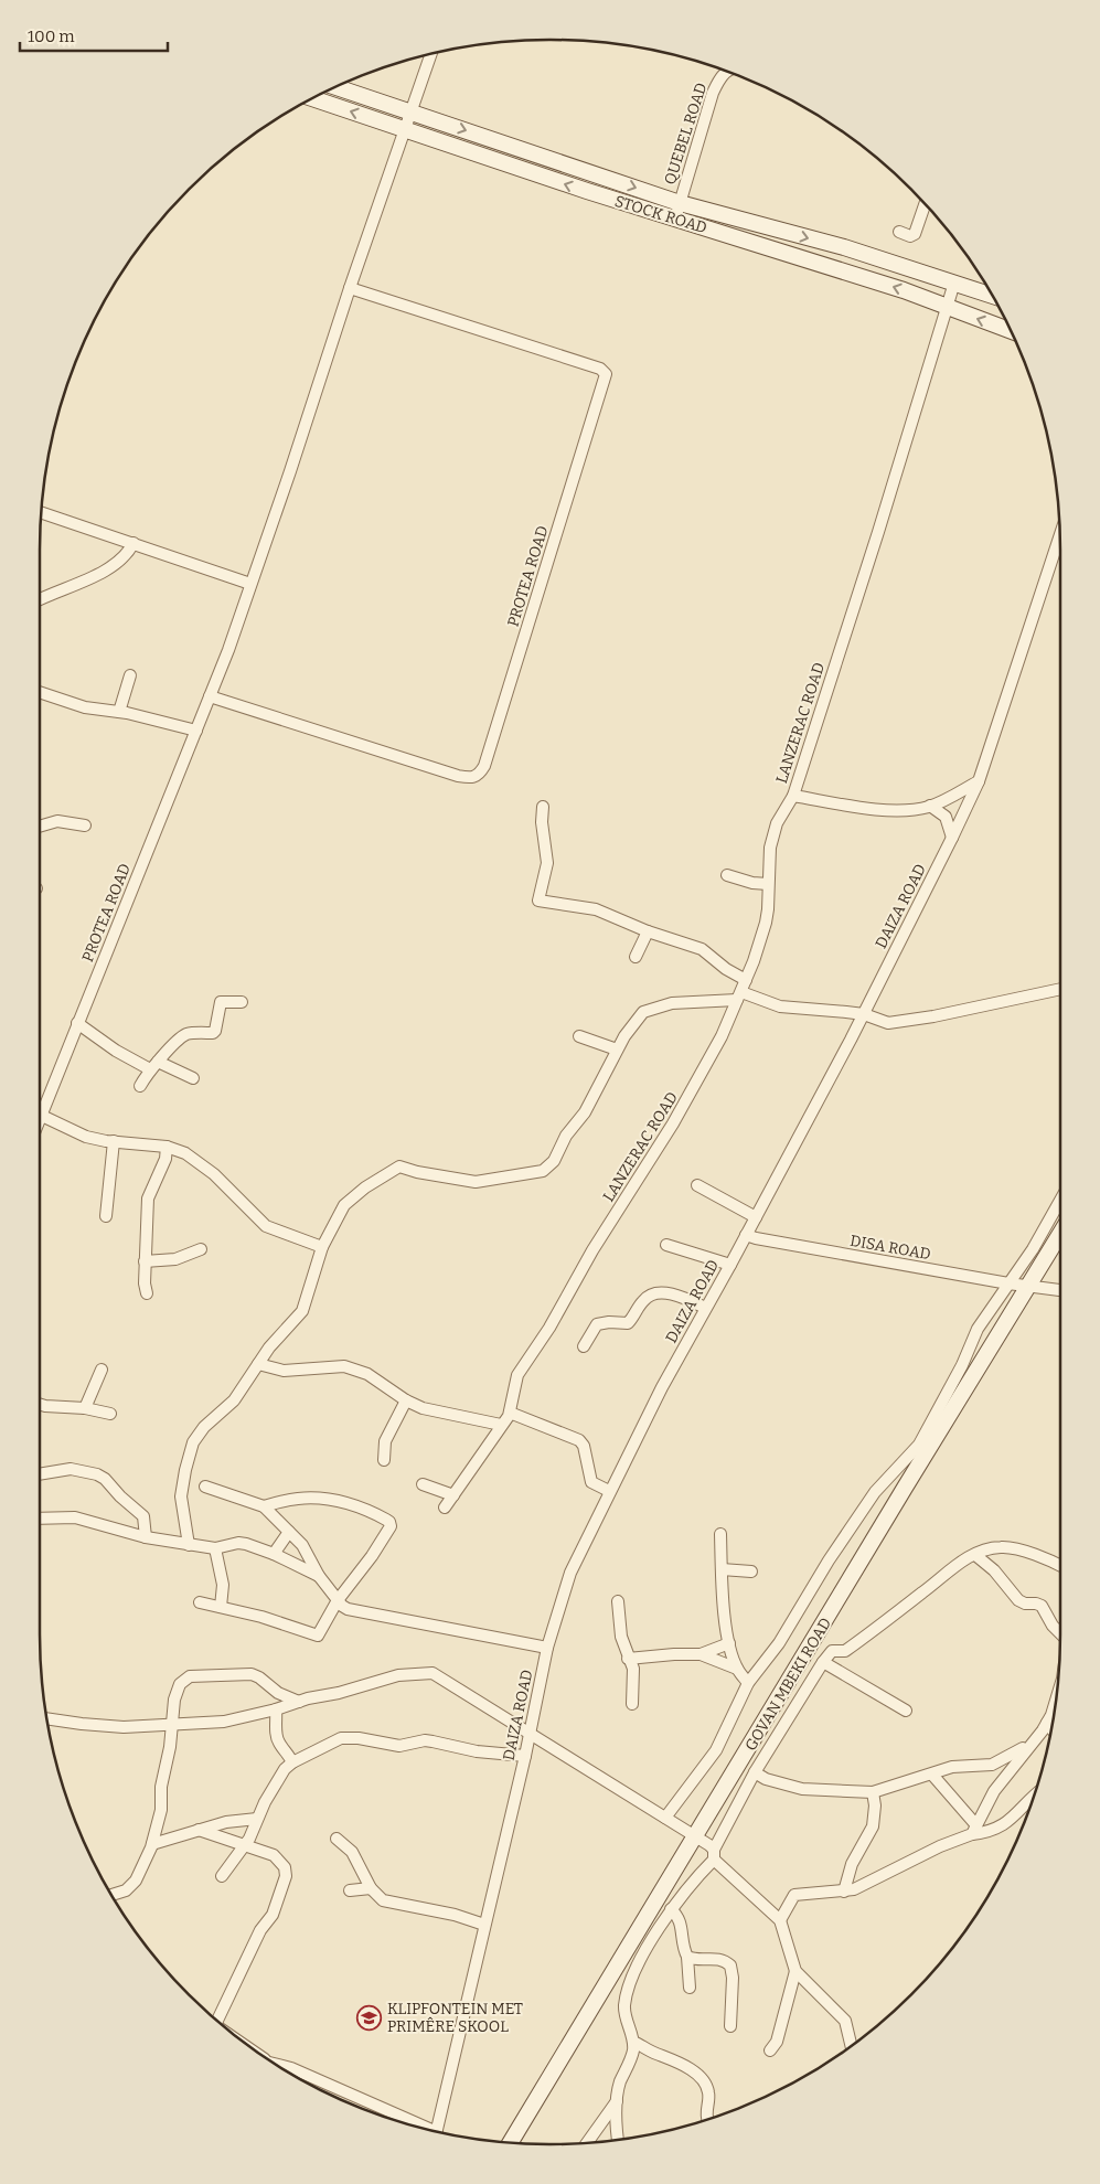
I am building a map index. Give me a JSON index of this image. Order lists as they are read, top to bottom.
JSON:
{
  "streets": {
    "main road": ["STOCK ROAD", "GOVAN MBEKI ROAD"],
    "street": [
      "QUEBEL ROAD",
      "PROTEA ROAD",
      "LANZERAC ROAD",
      "DAIZA ROAD",
      "DISA ROAD"
    ]
  },
  "crossings": [
    ["QUEBEL ROAD", "STOCK ROAD"],
    ["STOCK ROAD", "PROTEA ROAD"],
    ["STOCK ROAD", "LANZERAC ROAD"],
    ["DAIZA ROAD", "DISA ROAD"],
    ["DISA ROAD", "GOVAN MBEKI ROAD"]
  ],
  "places": {
    "school or university": ["KLIPFONTEIN MET PRIMÊRE SKOOL"]
  },
  "scale_bar": "100 m"
}
